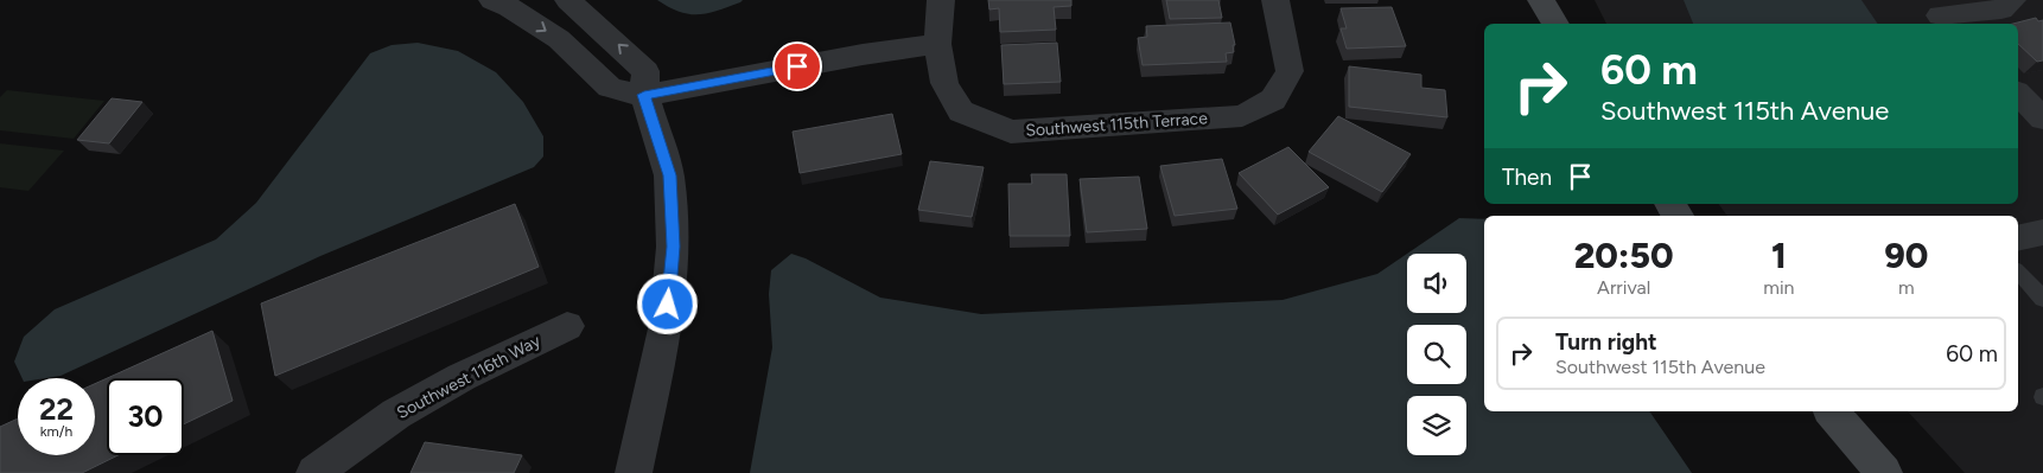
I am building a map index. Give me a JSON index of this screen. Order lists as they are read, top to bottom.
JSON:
{
  "streets": {
    "street": ["Southwest 115th Terrace", "Southwest 116th Way"]
  },
  "page": {
    "turn": ["60 m", "Southwest 115th Avenue"],
    "then": "Then",
    "eta": [
      "20:50",
      "Arrival",
      "1",
      "min",
      "90",
      "m"
    ],
    "list": [
      {
        "name": "Turn right",
        "note": "Southwest 115th Avenue",
        "value": "60 m"
      }
    ],
    "speed": "22 km/h",
    "limit": "30"
  }
}
